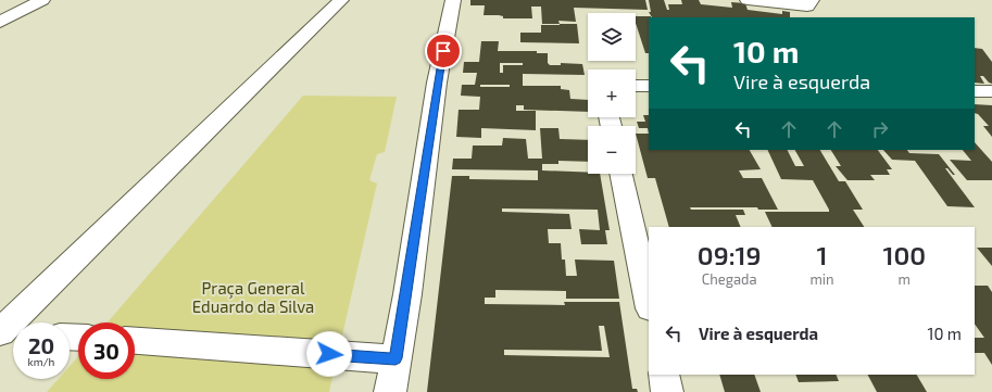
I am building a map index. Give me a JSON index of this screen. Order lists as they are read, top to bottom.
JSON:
{
  "parks": ["Praça General Eduardo da Silva"],
  "page": {
    "map_buttons": ["+", "−"],
    "turn": ["10 m", "Vire à esquerda"],
    "eta": [
      "09:19",
      "Chegada",
      "1",
      "min",
      "100",
      "m"
    ],
    "list": [
      {
        "name": "Vire à esquerda",
        "value": "10 m"
      }
    ],
    "speed": "20 km/h",
    "limit": "30"
  }
}
